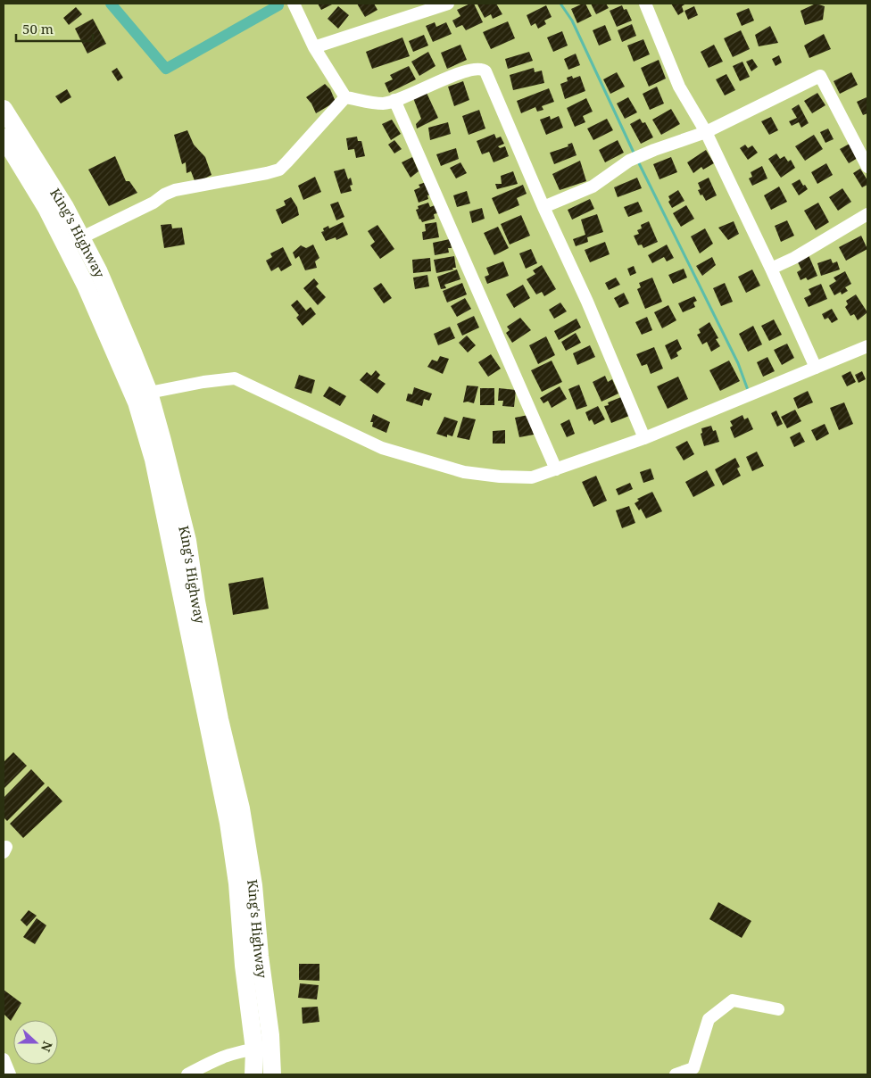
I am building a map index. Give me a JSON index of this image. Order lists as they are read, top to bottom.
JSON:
{
  "streets": {
    "highway": ["King's Highway"]
  },
  "scale_bar": "50 m",
  "north": "right"
}
